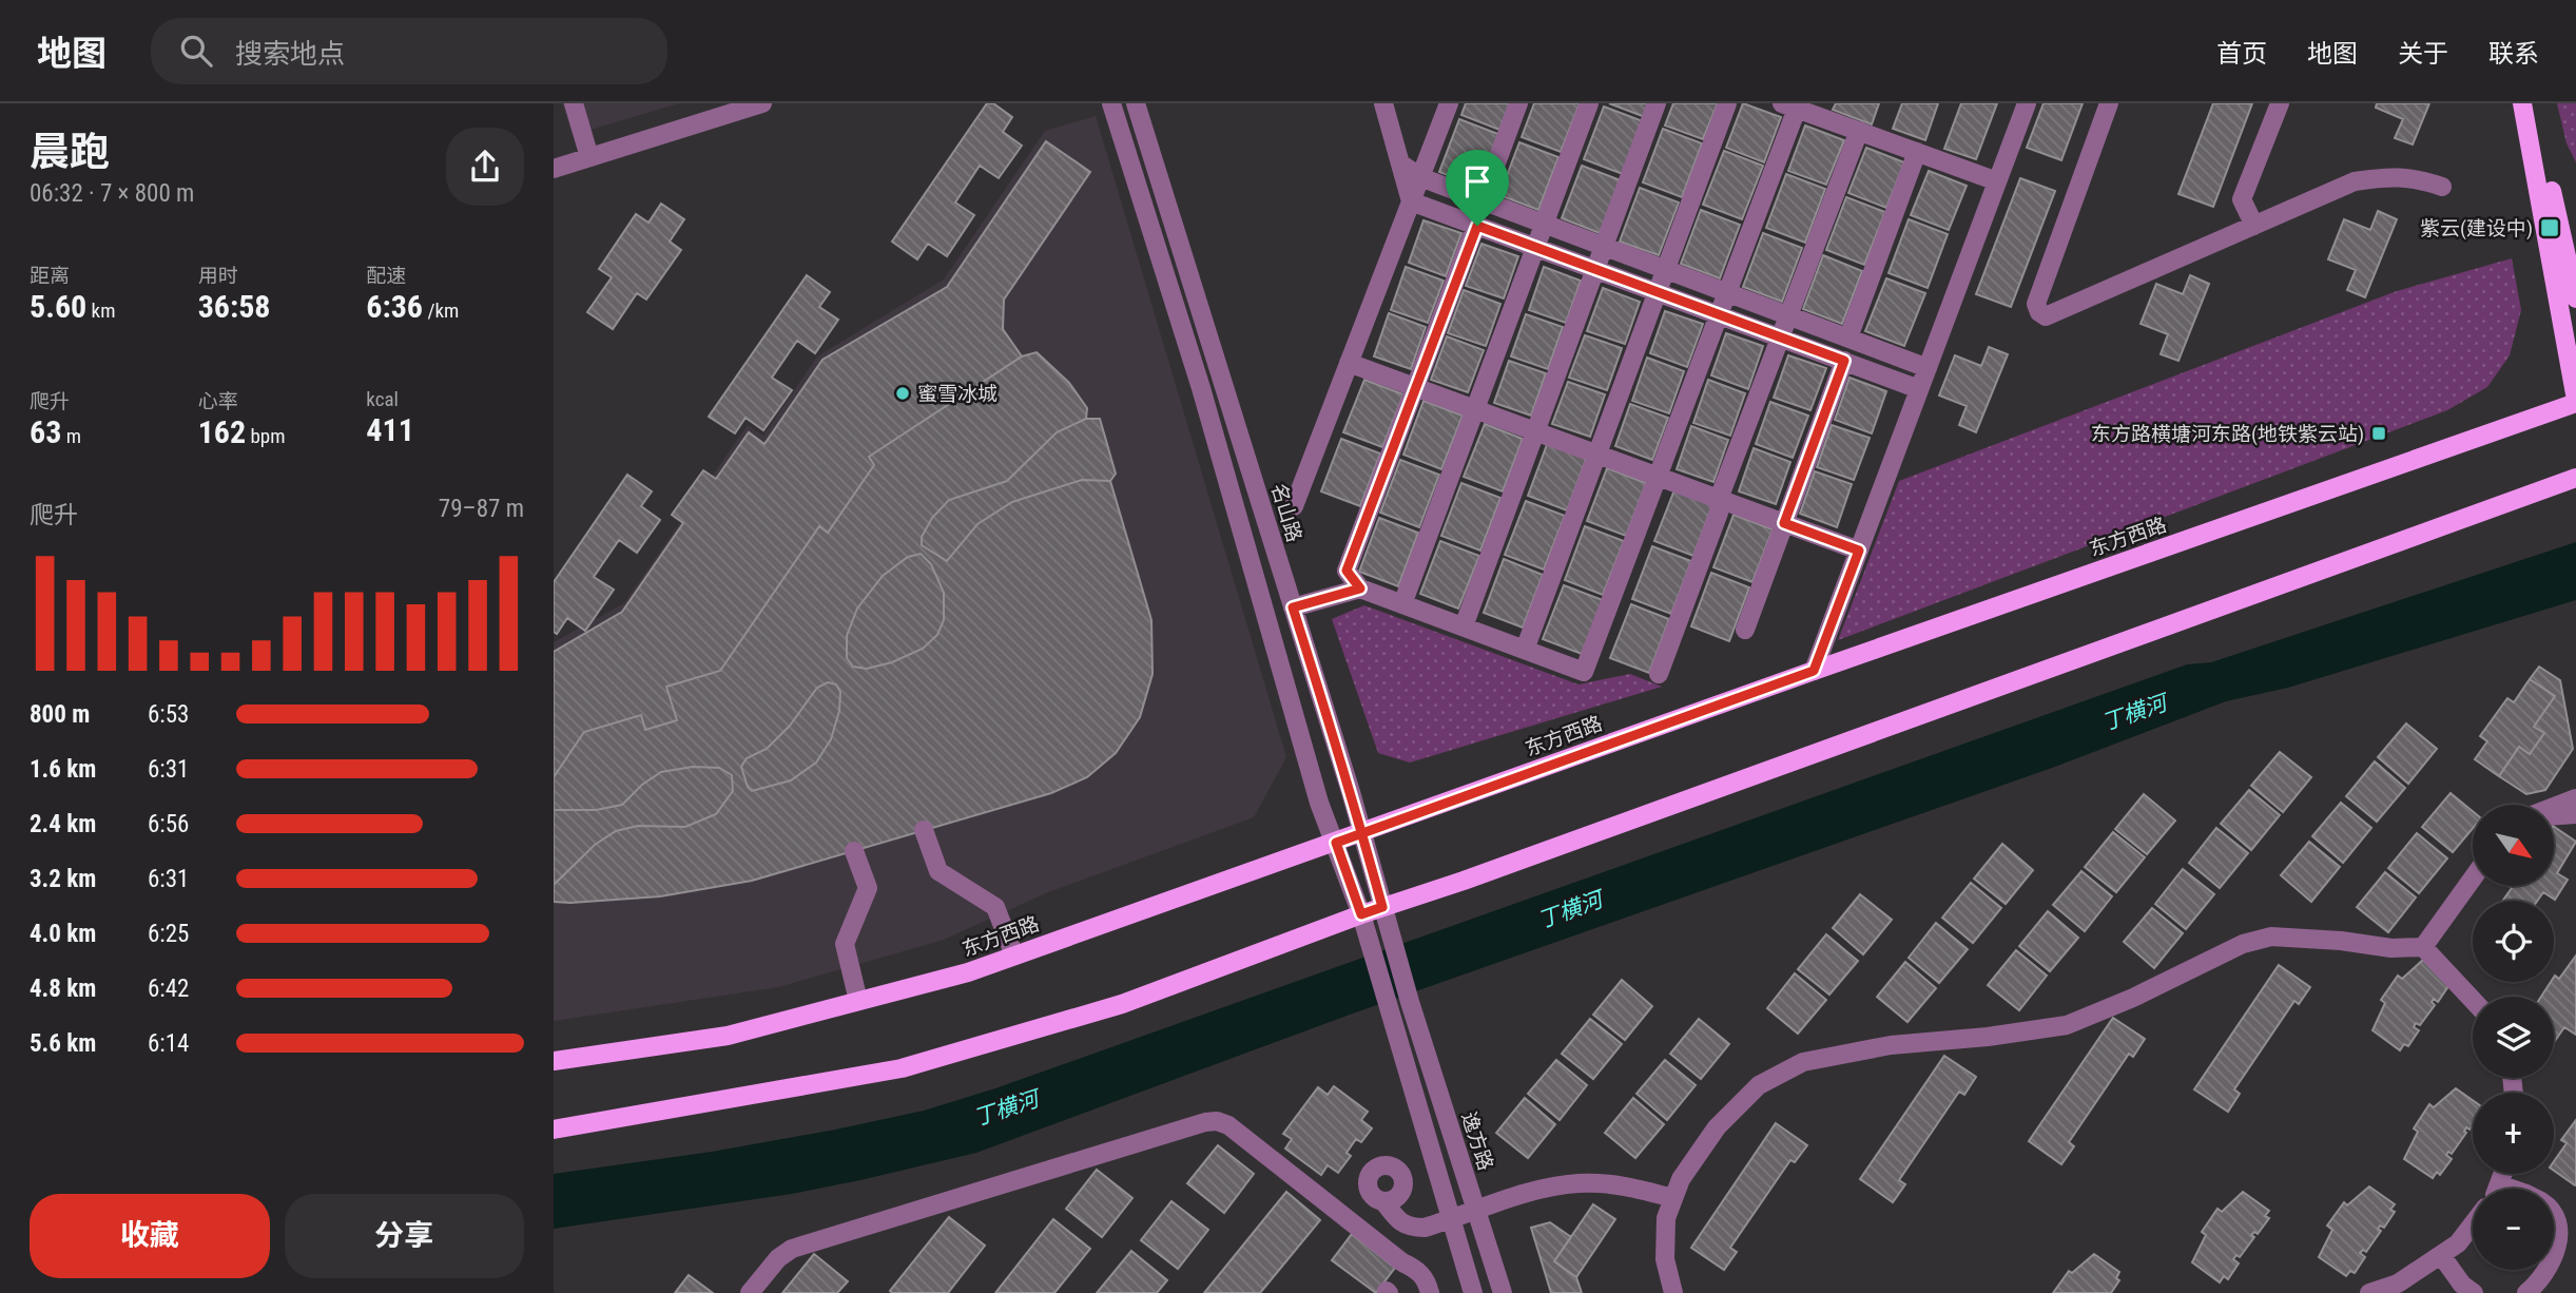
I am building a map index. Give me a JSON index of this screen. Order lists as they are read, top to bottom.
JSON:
{
  "streets": {
    "main road": ["东方西路"],
    "street": ["名山路", "逸方路"]
  },
  "crossings": [
    ["名山路", "东方西路"],
    ["名山路", "逸方路"]
  ],
  "water": ["丁横河"],
  "places": {
    "transit": ["紫云(建设中)", "东方路横塘河东路(地铁紫云站)"],
    "other": ["蜜雪冰城"]
  },
  "north": "bottom right",
  "page": {
    "header": "地图",
    "search": "搜索地点",
    "nav": [
      "首页",
      "地图",
      "关于",
      "联系"
    ],
    "heading": ["晨跑", "06:32 · 7 × 800 m"],
    "stats": [
      ["距离", "5.60 km"],
      ["用时", "36:58"],
      ["配速", "6:36 /km"],
      ["爬升", "63 m"],
      ["心率", "162 bpm"],
      ["kcal", "411"]
    ],
    "chart": ["爬升", "79–87 m"],
    "list": [
      {
        "name": "800 m",
        "note": "6:53"
      },
      {
        "name": "1.6 km",
        "note": "6:31"
      },
      {
        "name": "2.4 km",
        "note": "6:56"
      },
      {
        "name": "3.2 km",
        "note": "6:31"
      },
      {
        "name": "4.0 km",
        "note": "6:25"
      },
      {
        "name": "4.8 km",
        "note": "6:42"
      },
      {
        "name": "5.6 km",
        "note": "6:14"
      }
    ],
    "map_buttons": ["+", "−"],
    "buttons": ["收藏", "分享"]
  }
}
